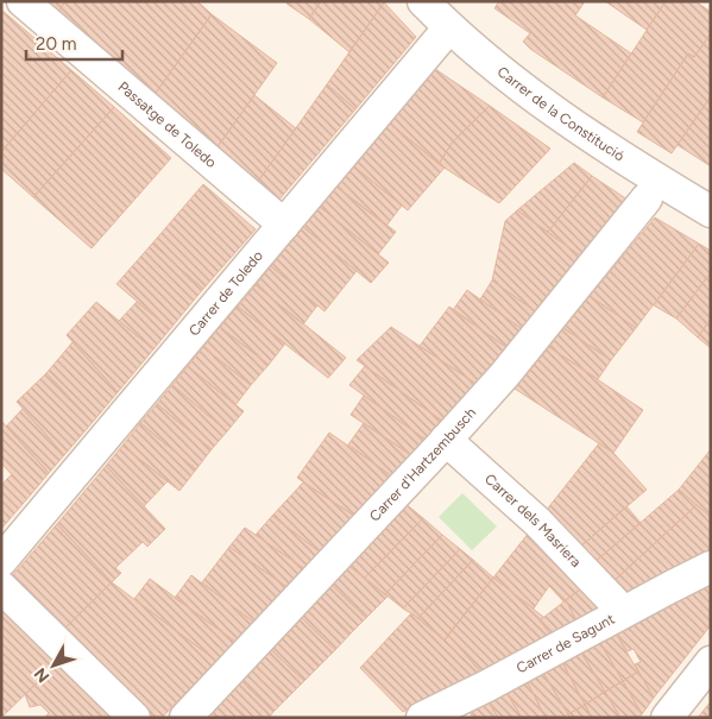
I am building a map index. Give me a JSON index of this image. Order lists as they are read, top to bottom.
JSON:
{
  "streets": {
    "street": [
      "Carrer de la Constitució",
      "Passatge de Toledo",
      "Carrer de Toledo",
      "Carrer d'Hartzembusch",
      "Carrer dels Masriera",
      "Carrer de Sagunt"
    ]
  },
  "crossings": [
    ["Carrer de la Constitució", "Carrer de Toledo"],
    ["Passatge de Toledo", "Carrer de Toledo"],
    ["Carrer d'Hartzembusch", "Carrer dels Masriera"]
  ],
  "scale_bar": "20 m",
  "north": "bottom left"
}
